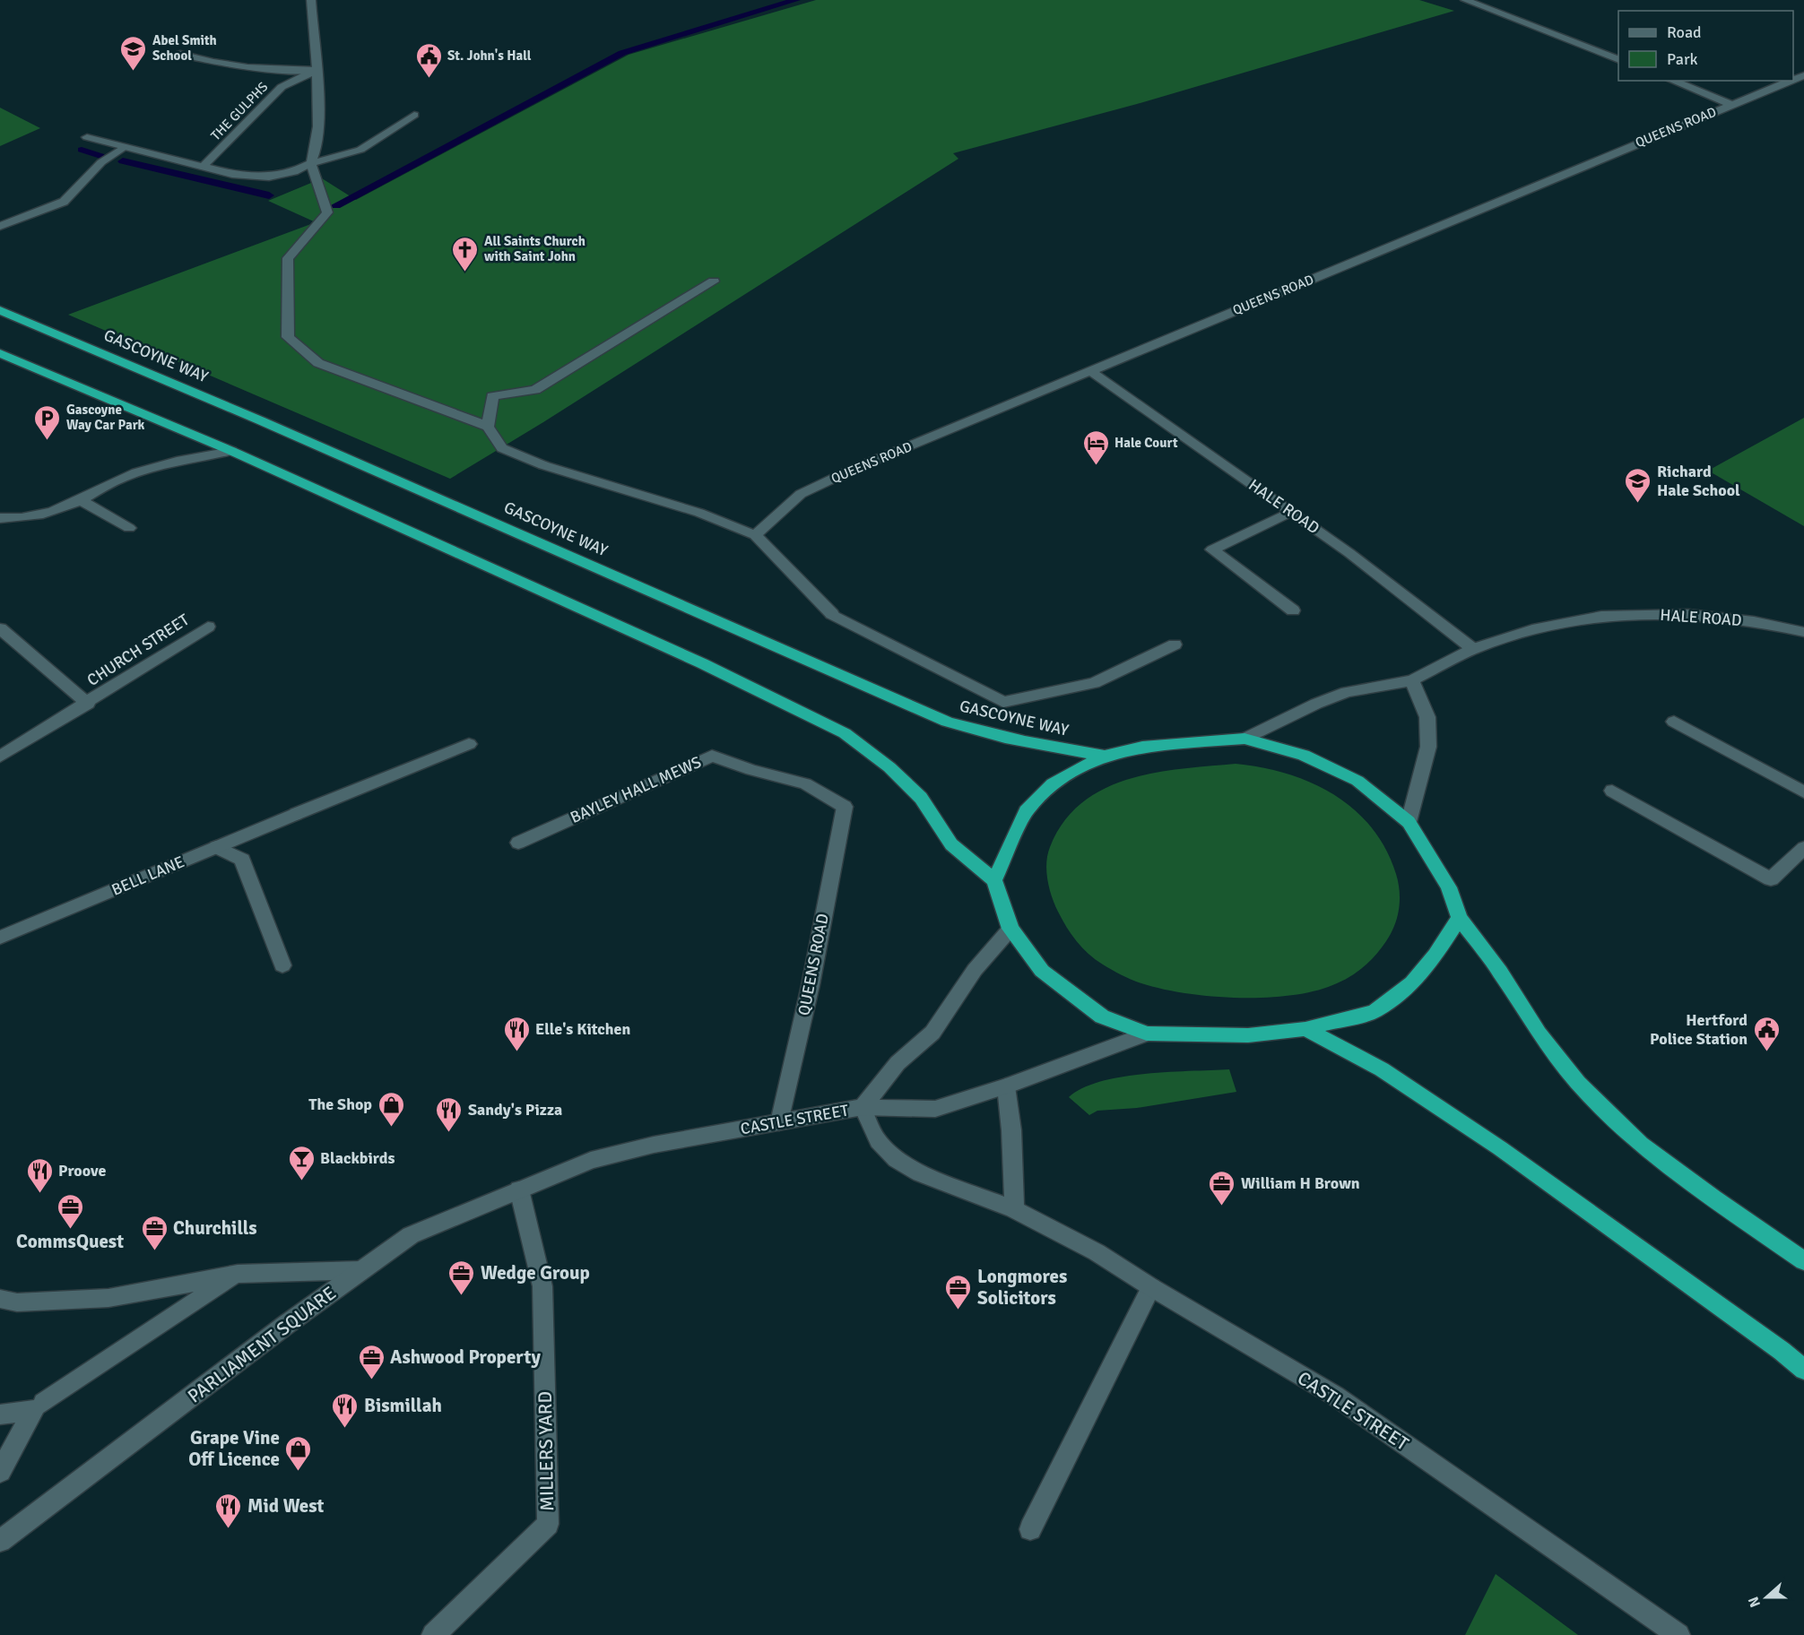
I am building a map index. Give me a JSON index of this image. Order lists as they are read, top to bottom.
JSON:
{
  "streets": {
    "highway": ["GASCOYNE WAY"],
    "street": [
      "THE GULPHS",
      "QUEENS ROAD",
      "HALE ROAD",
      "CHURCH STREET",
      "BAYLEY HALL MEWS",
      "BELL LANE",
      "CASTLE STREET",
      "PARLIAMENT SQUARE",
      "MILLERS YARD"
    ]
  },
  "crossings": [
    ["QUEENS ROAD", "HALE ROAD"],
    ["QUEENS ROAD", "BAYLEY HALL MEWS"],
    ["QUEENS ROAD", "CASTLE STREET"],
    ["CASTLE STREET", "PARLIAMENT SQUARE"],
    ["PARLIAMENT SQUARE", "MILLERS YARD"]
  ],
  "places": {
    "school or university": ["Abel Smith School", "Richard Hale School"],
    "public building": ["St. John's Hall", "Hertford Police Station"],
    "church": ["All Saints Church with Saint John"],
    "parking": ["Gascoyne Way Car Park"],
    "hotel": ["Hale Court"],
    "restaurant": [
      "Elle's Kitchen",
      "Sandy's Pizza",
      "Proove",
      "Bismillah",
      "Mid West"
    ],
    "shop": ["The Shop", "Grape Vine Off Licence"],
    "bar": ["Blackbirds"],
    "office": [
      "William H Brown",
      "CommsQuest",
      "Churchills",
      "Wedge Group",
      "Longmores Solicitors",
      "Ashwood Property"
    ]
  },
  "legend": ["Road", "Park"],
  "north": "left"
}
